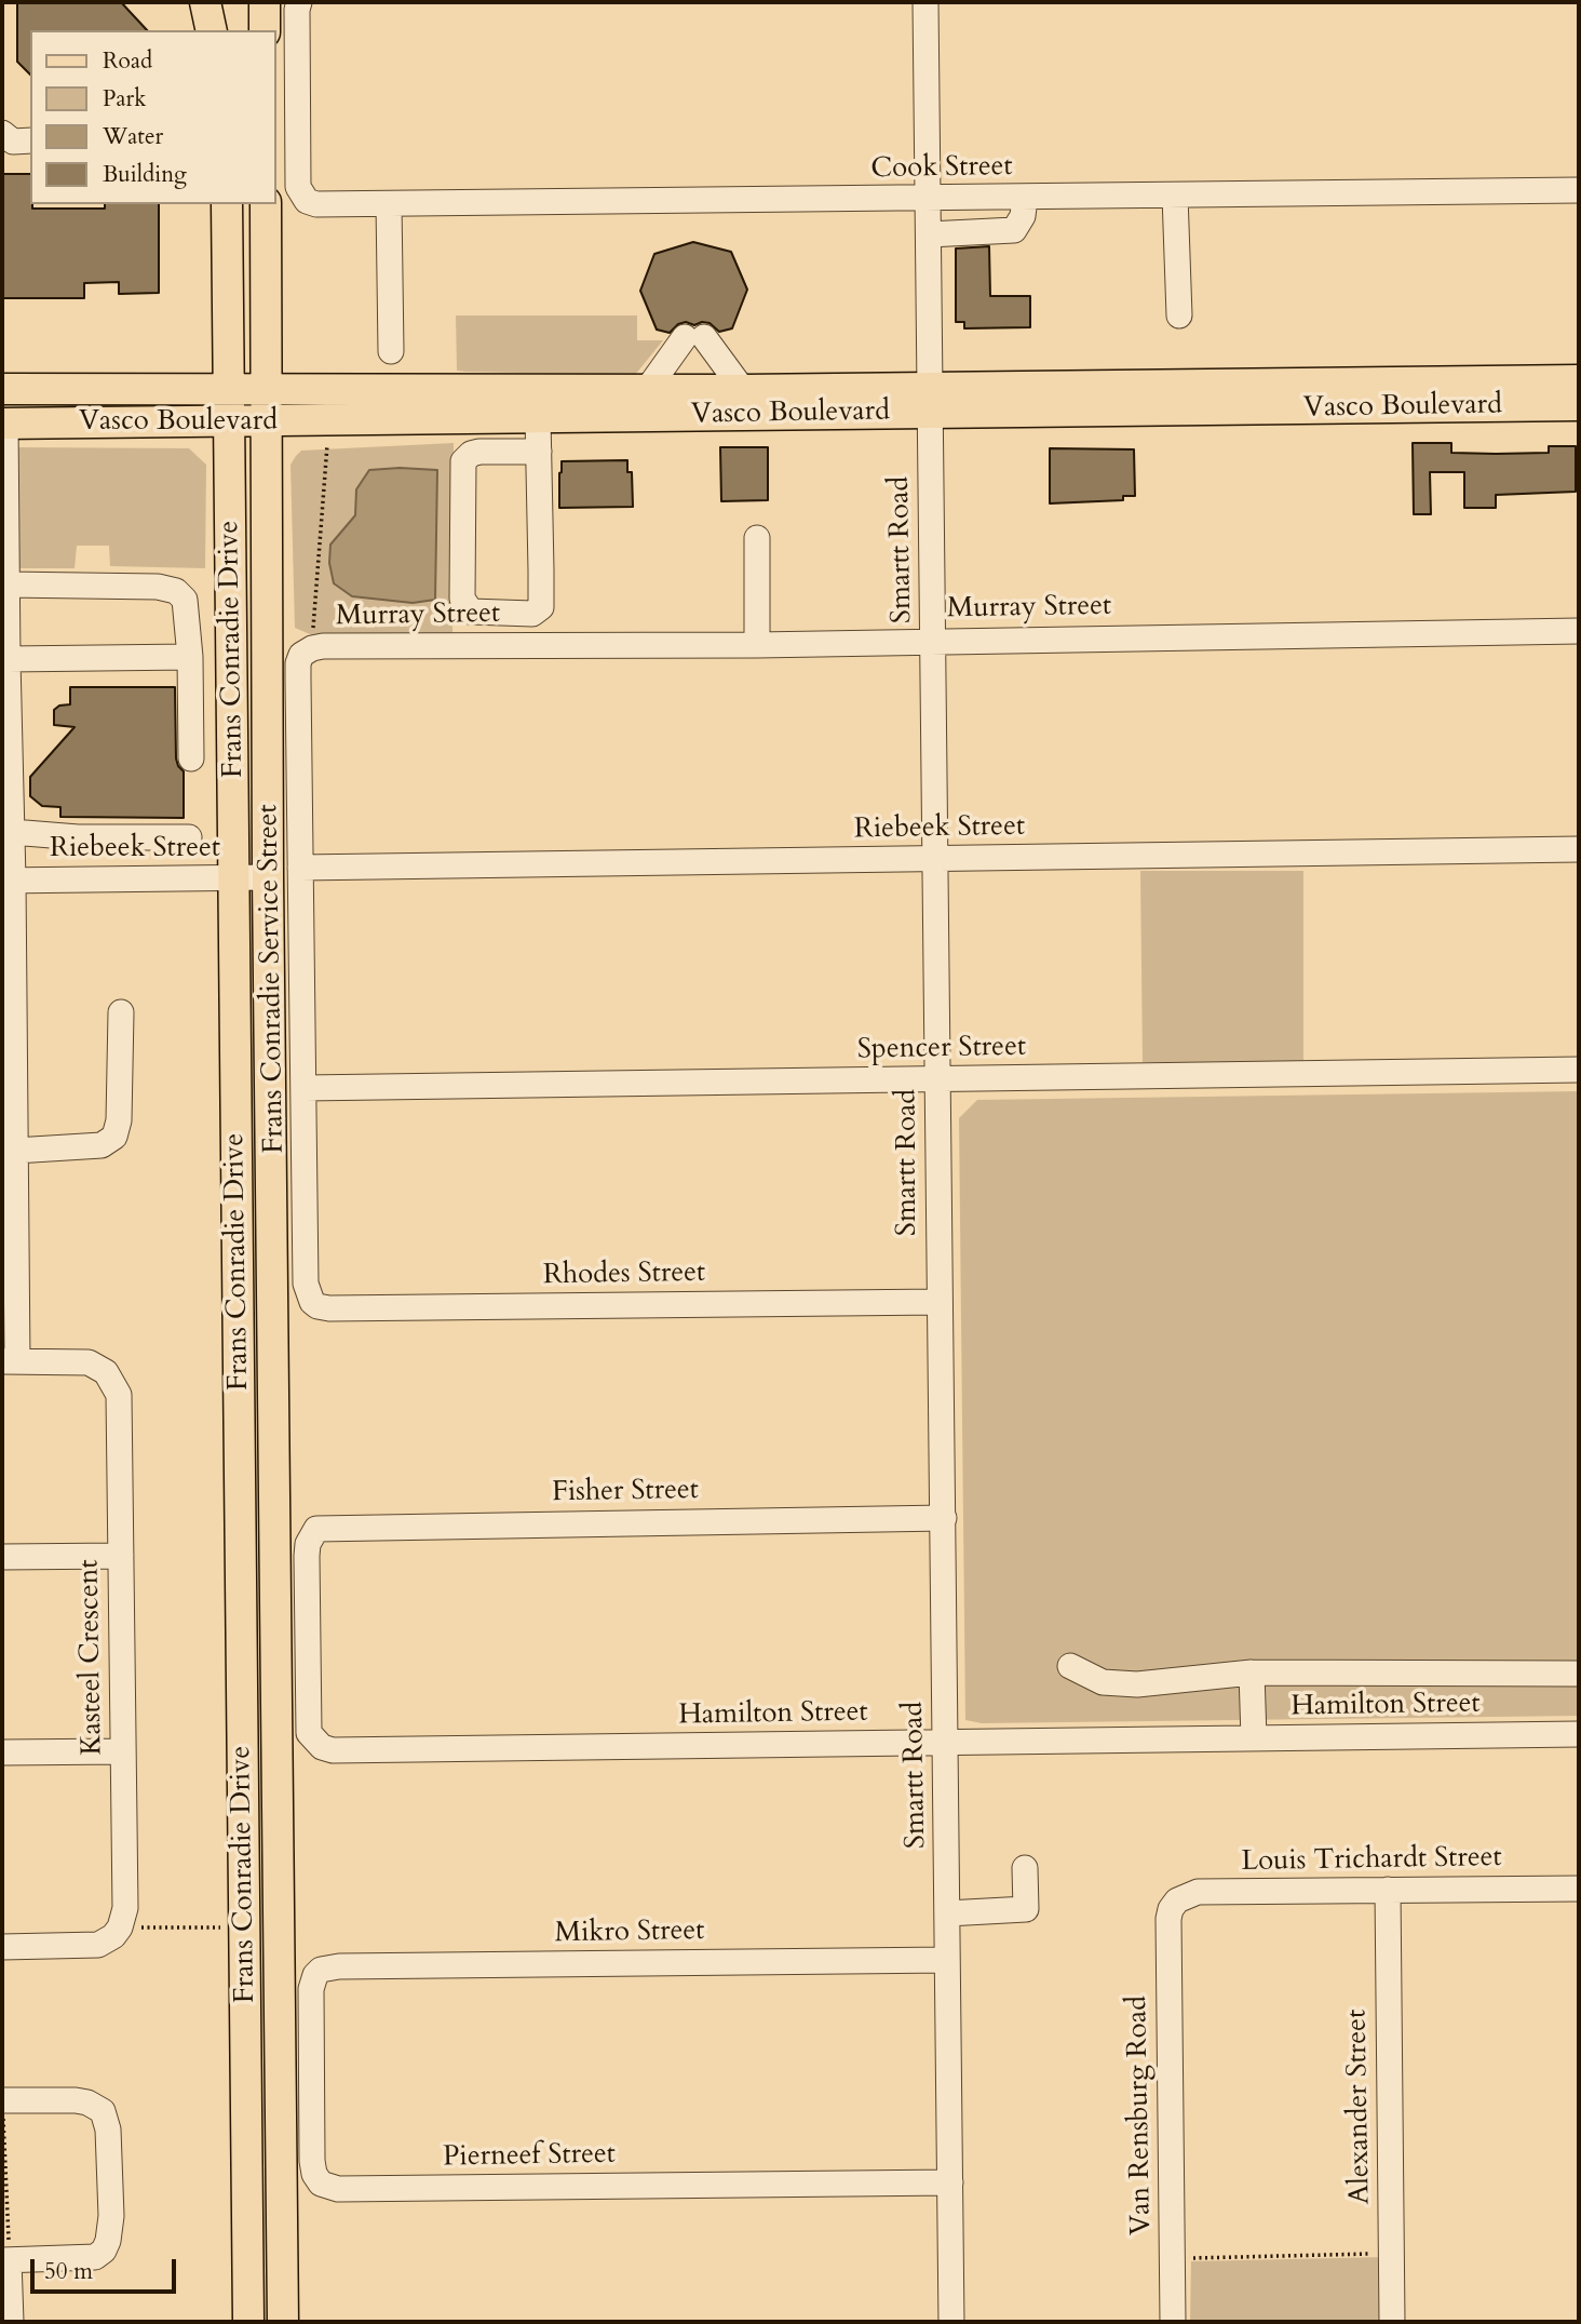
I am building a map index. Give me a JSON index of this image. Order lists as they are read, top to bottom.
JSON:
{
  "streets": {
    "main road": ["Vasco Boulevard", "Frans Conradie Drive"],
    "street": [
      "Cook Street",
      "Smartt Road",
      "Murray Street",
      "Riebeek Street",
      "Frans Conradie Service Street",
      "Spencer Street",
      "Rhodes Street",
      "Fisher Street",
      "Kasteel Crescent",
      "Hamilton Street",
      "Louis Trichardt Street",
      "Mikro Street",
      "Alexander Street",
      "Van Rensburg Road",
      "Pierneef Street"
    ]
  },
  "crossings": [
    ["Cook Street", "Smartt Road"],
    ["Vasco Boulevard", "Smartt Road"],
    ["Vasco Boulevard", "Frans Conradie Drive"],
    ["Smartt Road", "Murray Street"],
    ["Smartt Road", "Riebeek Street"],
    ["Smartt Road", "Spencer Street"],
    ["Smartt Road", "Rhodes Street"],
    ["Smartt Road", "Fisher Street"],
    ["Smartt Road", "Hamilton Street"],
    ["Smartt Road", "Mikro Street"],
    ["Smartt Road", "Pierneef Street"],
    ["Murray Street", "Frans Conradie Service Street"],
    ["Frans Conradie Drive", "Riebeek Street"],
    ["Riebeek Street", "Frans Conradie Service Street"],
    ["Frans Conradie Service Street", "Spencer Street"],
    ["Frans Conradie Service Street", "Rhodes Street"],
    ["Fisher Street", "Hamilton Street"],
    ["Louis Trichardt Street", "Alexander Street"],
    ["Louis Trichardt Street", "Van Rensburg Road"],
    ["Mikro Street", "Pierneef Street"]
  ],
  "legend": [
    "Road",
    "Park",
    "Water",
    "Building"
  ],
  "scale_bar": "50 m"
}
